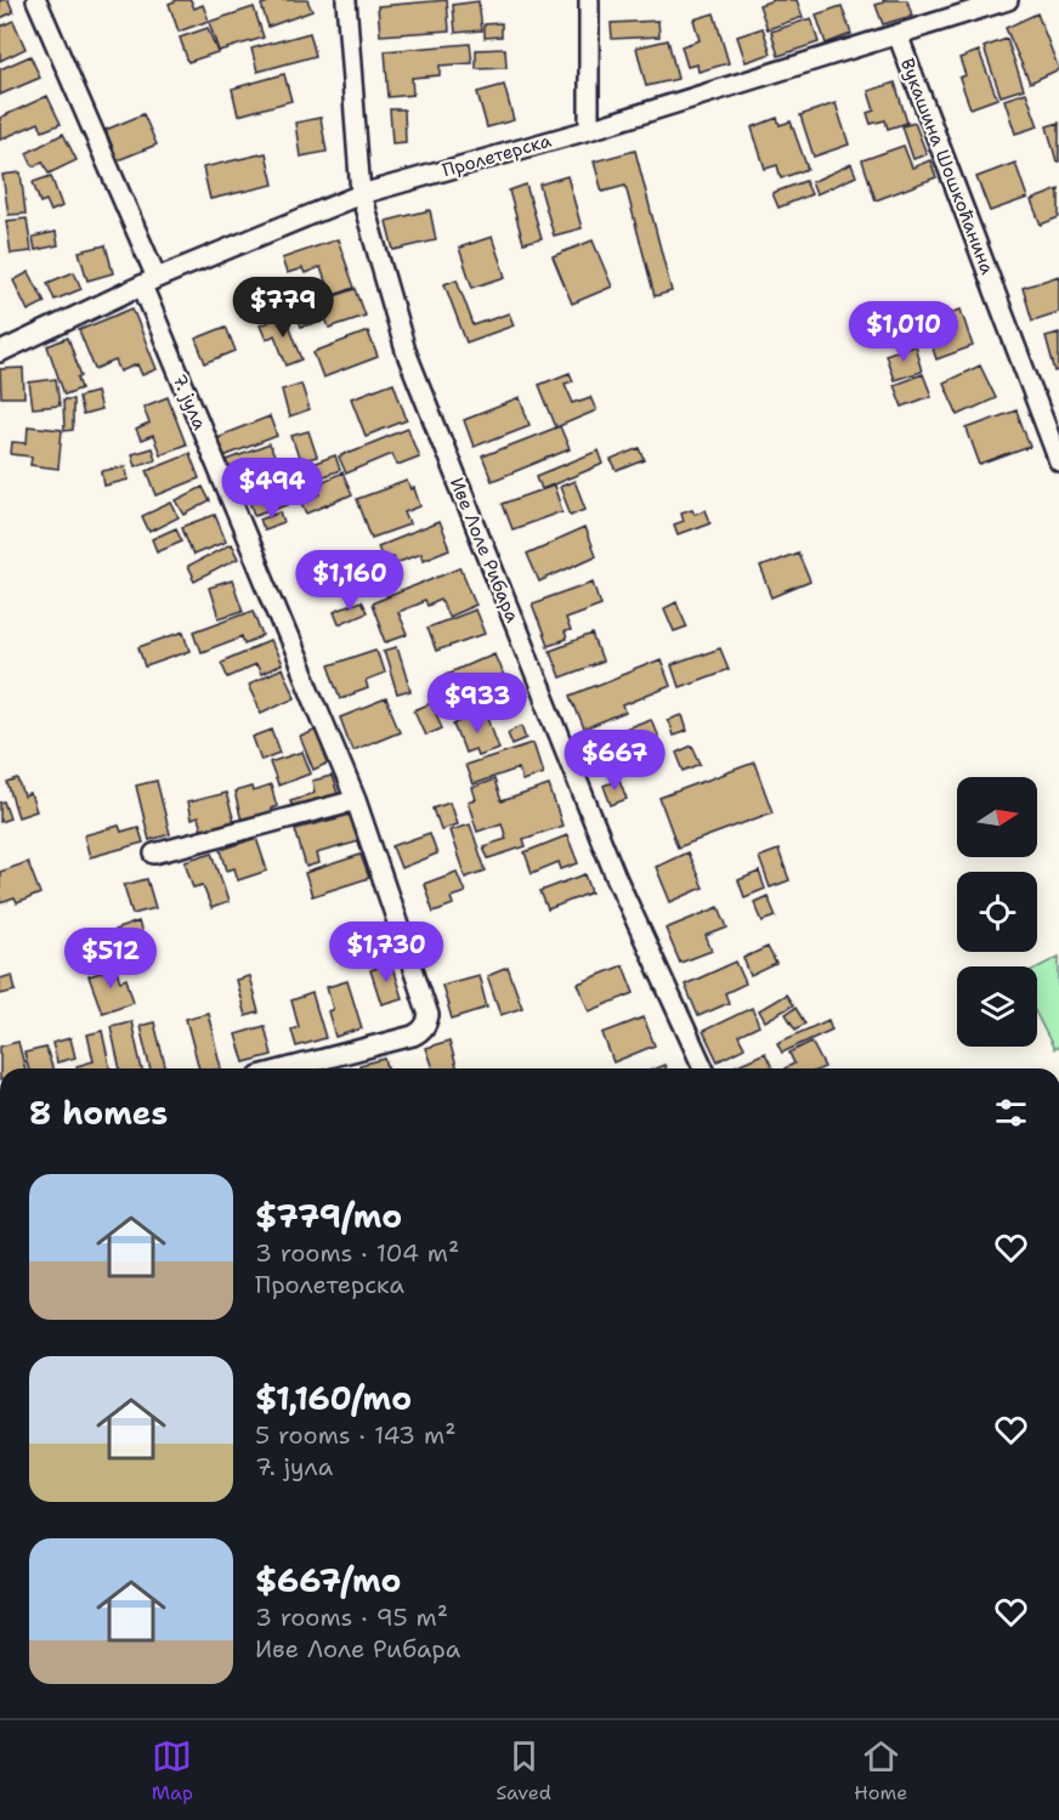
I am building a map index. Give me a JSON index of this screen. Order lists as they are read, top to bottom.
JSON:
{
  "streets": {
    "street": [
      "Пролетерска",
      "Вукашина Шошкоћанина",
      "7. јула",
      "Иве Лоле Рибара"
    ]
  },
  "crossings": [
    ["Пролетерска", "Вукашина Шошкоћанина"],
    ["Пролетерска", "7. јула"],
    ["Пролетерска", "Иве Лоле Рибара"]
  ],
  "north": "right",
  "page": {
    "price": [
      "$779",
      "$1,010",
      "$494",
      "$1,160",
      "$933",
      "$667",
      "$1,730",
      "$512"
    ],
    "heading": "8 homes",
    "list": [
      {
        "name": "$779/mo",
        "note": "3 rooms · 104 m² · Пролетерска"
      },
      {
        "name": "$1,160/mo",
        "note": "5 rooms · 143 m² · 7. јула"
      },
      {
        "name": "$667/mo",
        "note": "3 rooms · 95 m² · Иве Лоле Рибара"
      }
    ],
    "tabs": ["Map", "Saved", "Home"]
  }
}
